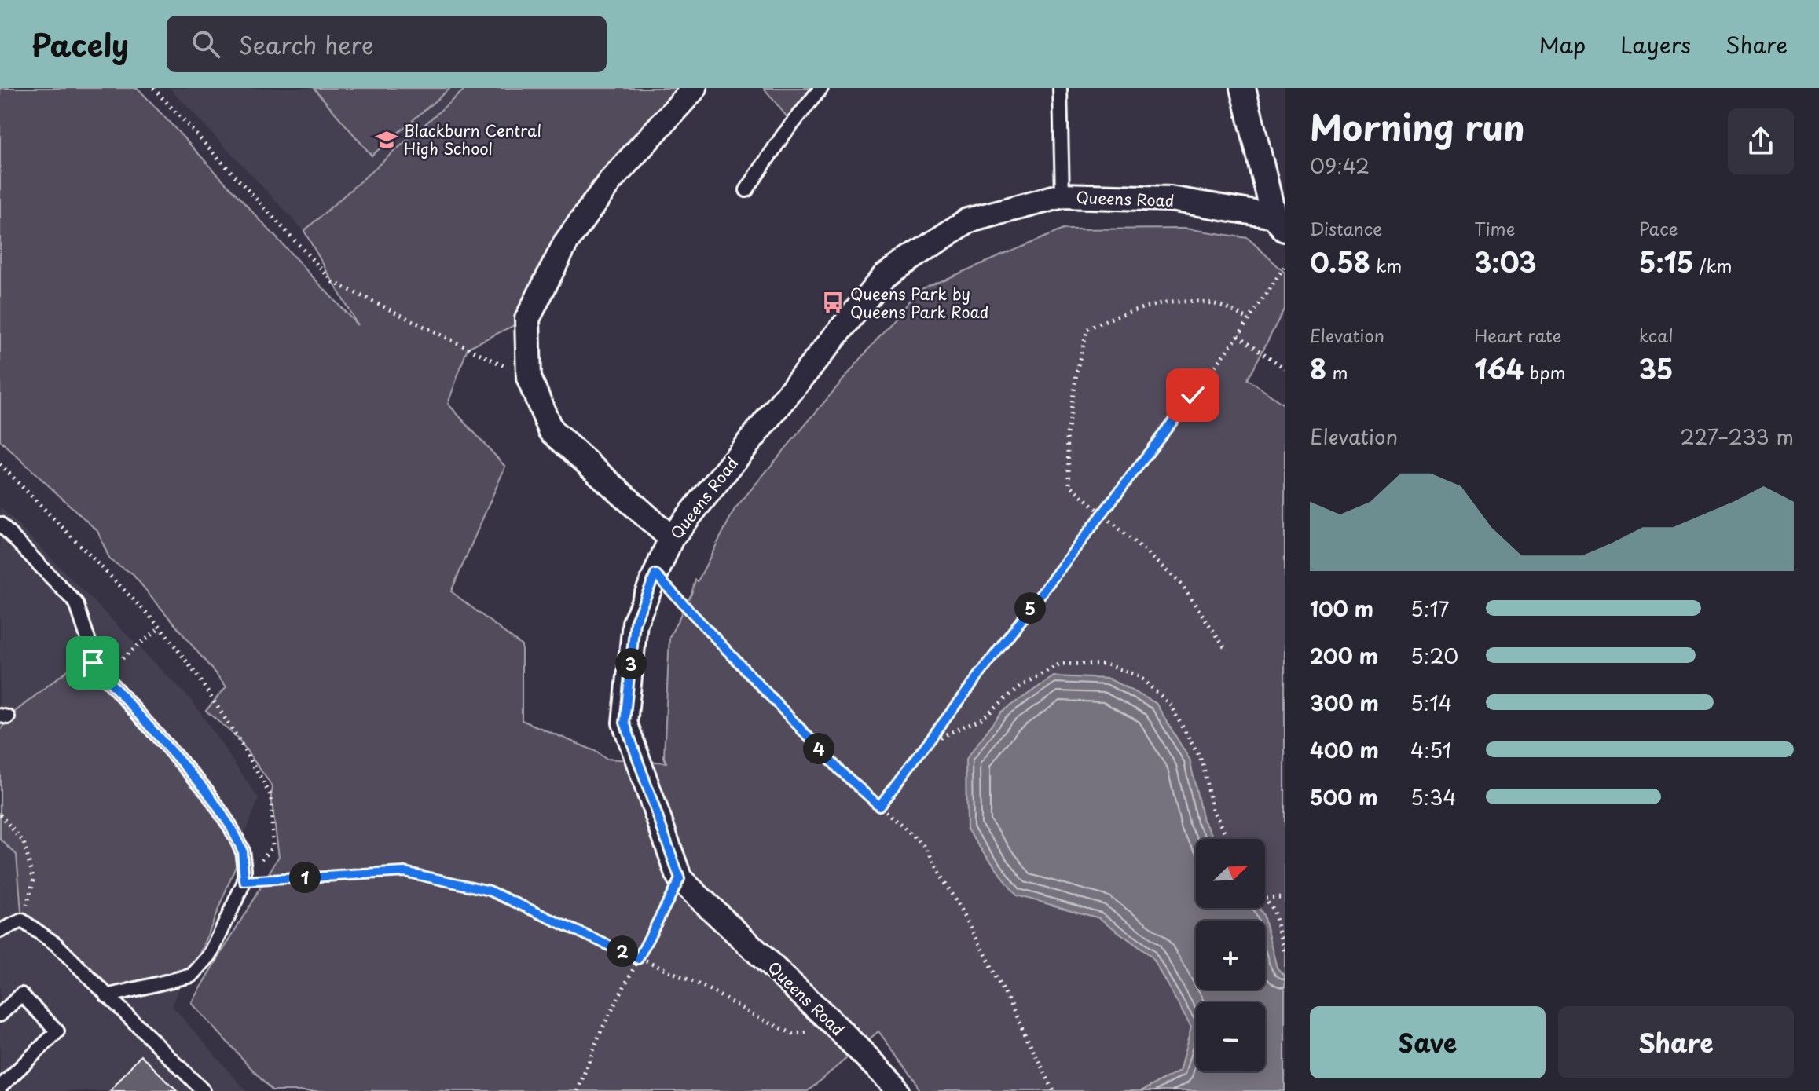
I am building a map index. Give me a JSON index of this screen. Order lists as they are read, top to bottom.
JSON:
{
  "streets": {
    "street": ["Queens Road"]
  },
  "places": {
    "school or university": ["Blackburn Central High School"],
    "bus stop": ["Queens Park by Queens Park Road"]
  },
  "north": "top right",
  "page": {
    "header": "Pacely",
    "search": "Search here",
    "nav": ["Map", "Layers", "Share"],
    "heading": ["Morning run", "09:42"],
    "stats": [
      ["Distance", "0.58 km"],
      ["Time", "3:03"],
      ["Pace", "5:15 /km"],
      ["Elevation", "8 m"],
      ["Heart rate", "164 bpm"],
      ["kcal", "35"]
    ],
    "chart": ["Elevation", "227–233 m"],
    "list": [
      {
        "name": "100 m",
        "note": "5:17"
      },
      {
        "name": "200 m",
        "note": "5:20"
      },
      {
        "name": "300 m",
        "note": "5:14"
      },
      {
        "name": "400 m",
        "note": "4:51"
      },
      {
        "name": "500 m",
        "note": "5:34"
      }
    ],
    "pins": [
      "5",
      "3",
      "4",
      "1",
      "2"
    ],
    "map_buttons": ["+", "−"],
    "buttons": ["Save", "Share"]
  }
}
